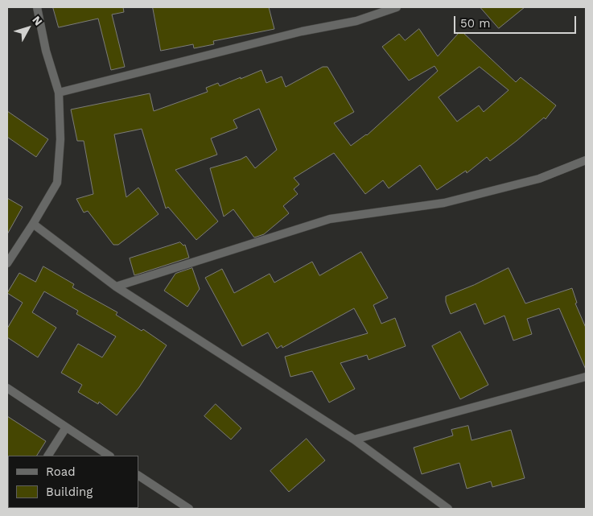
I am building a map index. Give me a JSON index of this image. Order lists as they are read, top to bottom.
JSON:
{
  "legend": ["Road", "Building"],
  "scale_bar": "50 m",
  "north": "top right"
}
